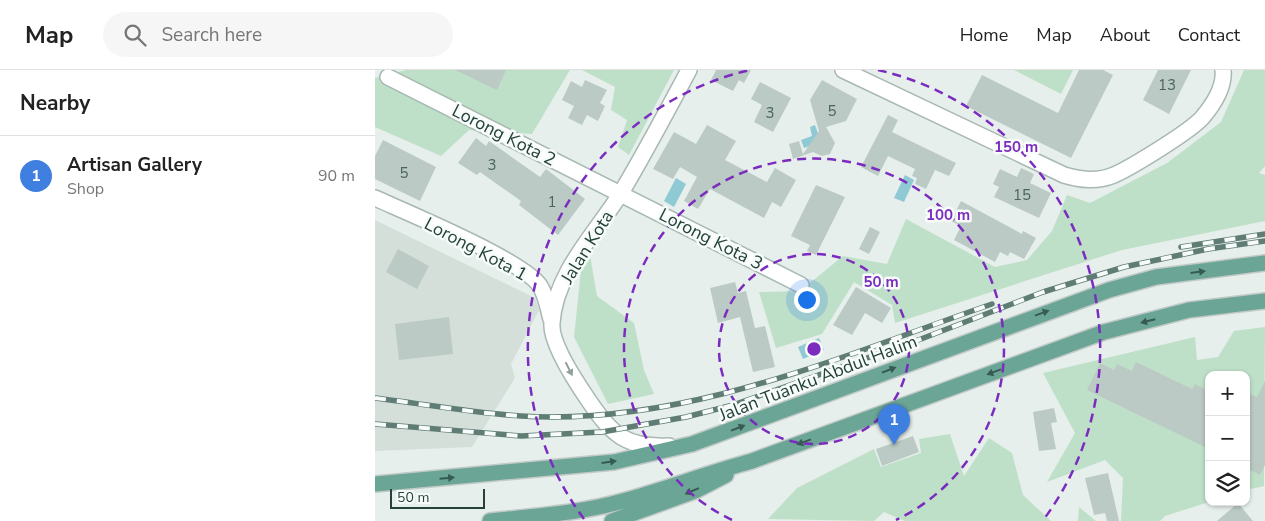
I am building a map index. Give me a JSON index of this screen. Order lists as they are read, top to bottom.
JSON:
{
  "streets": {
    "main road": ["Jalan Tuanku Abdul Halim"],
    "street": [
      "Lorong Kota 2",
      "Lorong Kota 3",
      "Jalan Kota",
      "Lorong Kota 1"
    ]
  },
  "crossings": [
    ["Lorong Kota 2", "Lorong Kota 3"],
    ["Lorong Kota 2", "Jalan Kota"],
    ["Lorong Kota 3", "Jalan Kota"],
    ["Jalan Kota", "Lorong Kota 1"],
    ["Jalan Kota", "Jalan Tuanku Abdul Halim"]
  ],
  "one_way": ["Jalan Kota"],
  "house_numbers": [
    "13",
    "5",
    "3",
    "3",
    "5",
    "15",
    "1"
  ],
  "scale_bar": "50 m",
  "page": {
    "header": "Map",
    "search": "Search here",
    "nav": [
      "Home",
      "Map",
      "About",
      "Contact"
    ],
    "heading": "Nearby",
    "list": [
      {
        "mark": "1",
        "name": "Artisan Gallery",
        "note": "Shop",
        "value": "90 m"
      }
    ],
    "map_buttons": ["+", "−"],
    "pins": "1",
    "scale": "50 m"
  },
  "rings": ["150 m", "100 m", "50 m"]
}
